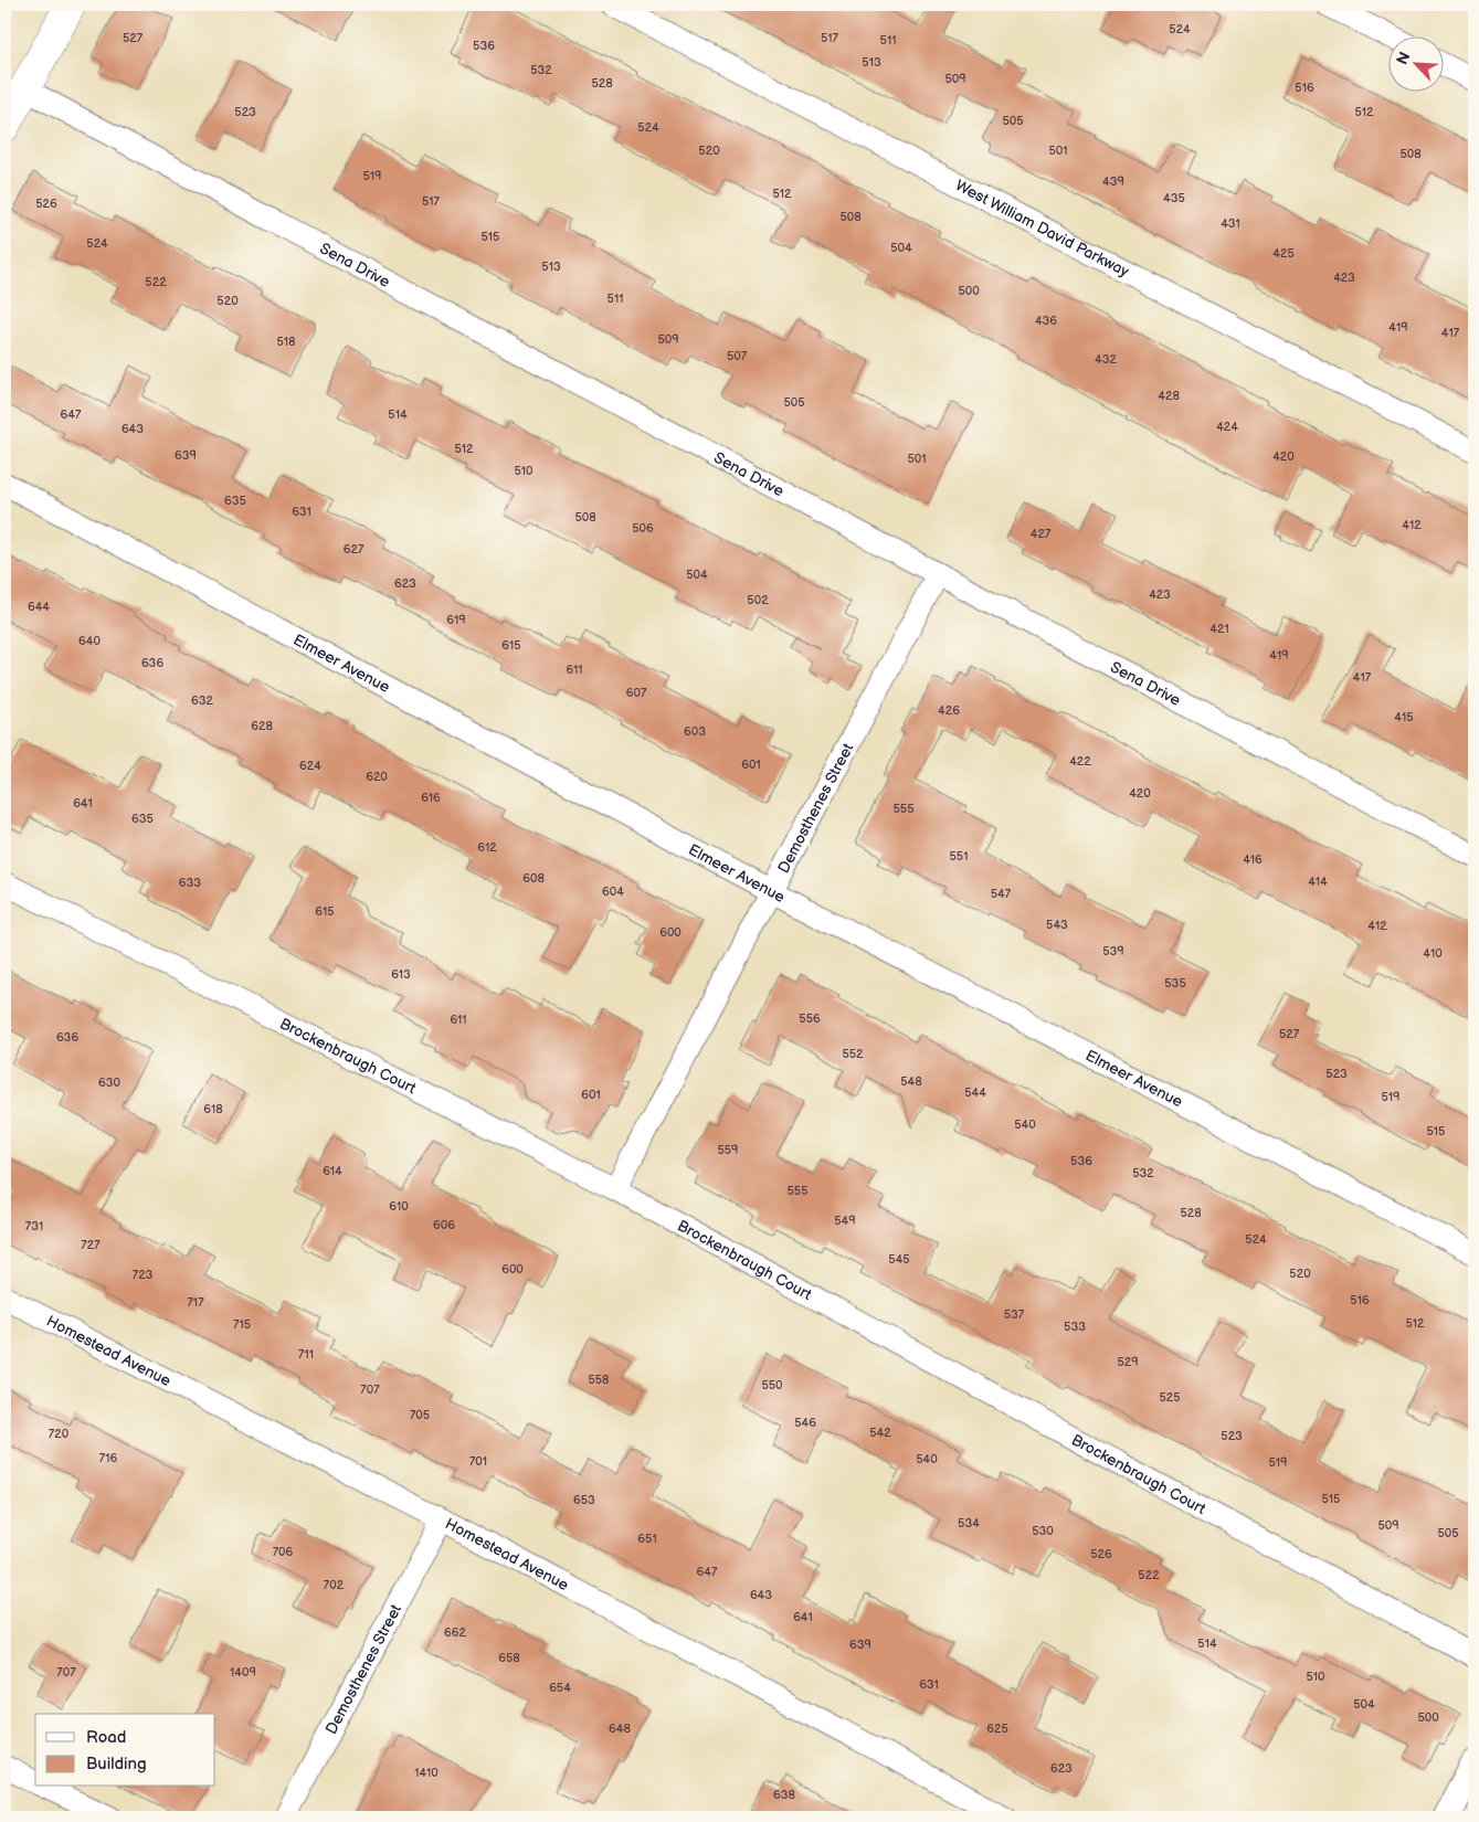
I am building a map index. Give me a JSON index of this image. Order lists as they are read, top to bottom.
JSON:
{
  "streets": {
    "street": [
      "West William David Parkway",
      "Sena Drive",
      "Elmeer Avenue",
      "Demosthenes Street",
      "Brockenbraugh Court",
      "Homestead Avenue"
    ]
  },
  "crossings": [
    ["Sena Drive", "Demosthenes Street"],
    ["Elmeer Avenue", "Demosthenes Street"],
    ["Demosthenes Street", "Brockenbraugh Court"],
    ["Demosthenes Street", "Homestead Avenue"]
  ],
  "house_numbers": [
    "524",
    "527",
    "517",
    "511",
    "536",
    "513",
    "532",
    "509",
    "528",
    "516",
    "523",
    "512",
    "505",
    "524",
    "520",
    "501",
    "508",
    "519",
    "439",
    "512",
    "435",
    "517",
    "526",
    "508",
    "431",
    "515",
    "524",
    "504",
    "425",
    "513",
    "423",
    "522",
    "500",
    "511",
    "520",
    "436",
    "419",
    "417",
    "509",
    "518",
    "507",
    "432",
    "428",
    "505",
    "647",
    "514",
    "424",
    "643",
    "512",
    "639",
    "420",
    "501",
    "510",
    "635",
    "631",
    "508",
    "412",
    "506",
    "427",
    "627",
    "504",
    "623",
    "423",
    "502",
    "644",
    "619",
    "421",
    "640",
    "615",
    "419",
    "636",
    "611",
    "417",
    "607",
    "632",
    "426",
    "415",
    "628",
    "603",
    "422",
    "601",
    "624",
    "620",
    "420",
    "616",
    "641",
    "555",
    "635",
    "612",
    "551",
    "416",
    "608",
    "414",
    "633",
    "604",
    "547",
    "615",
    "543",
    "412",
    "600",
    "539",
    "410",
    "613",
    "535",
    "556",
    "611",
    "527",
    "636",
    "552",
    "523",
    "548",
    "630",
    "544",
    "601",
    "519",
    "618",
    "540",
    "515",
    "559",
    "536",
    "614",
    "532",
    "555",
    "610",
    "528",
    "549",
    "606",
    "731",
    "524",
    "727",
    "545",
    "600",
    "520",
    "723",
    "516",
    "717",
    "537",
    "512",
    "715",
    "533",
    "711",
    "529",
    "558",
    "550",
    "707",
    "525",
    "705",
    "546",
    "542",
    "720",
    "523",
    "716",
    "540",
    "701",
    "519",
    "515",
    "653",
    "534",
    "509",
    "530",
    "505",
    "651",
    "706",
    "526",
    "647",
    "522",
    "702",
    "643",
    "641",
    "662",
    "514",
    "639",
    "658",
    "707",
    "1409",
    "510",
    "631",
    "654",
    "504",
    "500",
    "648",
    "625",
    "623",
    "1410",
    "638"
  ],
  "legend": ["Road", "Building"],
  "north": "top left"
}
